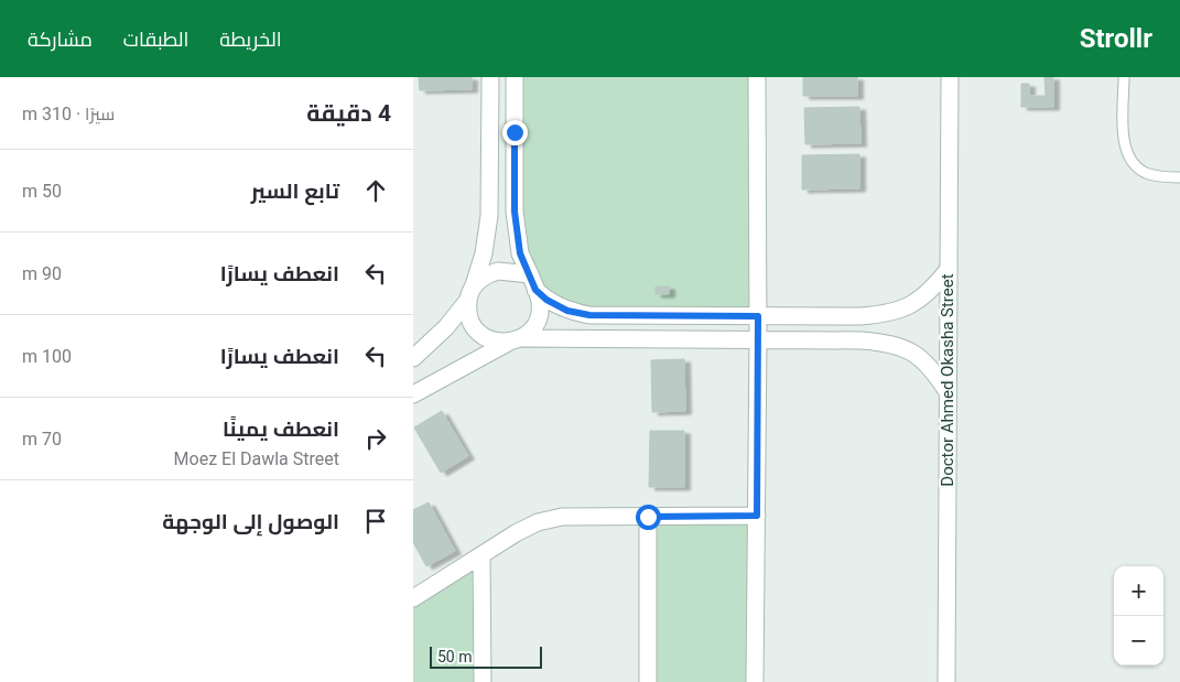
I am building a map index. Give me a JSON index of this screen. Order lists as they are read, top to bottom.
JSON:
{
  "streets": {
    "street": ["Doctor Ahmed Okasha Street"]
  },
  "scale_bar": "50 m",
  "page": {
    "header": "Strollr",
    "nav": ["الخريطة", "الطبقات", "مشاركة"],
    "heading": ["4 دقيقة", "سيرًا · 310 m"],
    "list": [
      ["تابع السير", "50 m"],
      ["انعطف يسارًا", "90 m"],
      ["انعطف يسارًا", "100 m"],
      ["انعطف يمينًا", "Moez El Dawla Street", "70 m"],
      "الوصول إلى الوجهة"
    ],
    "map_buttons": ["+", "−"],
    "scale": "50 m"
  }
}
